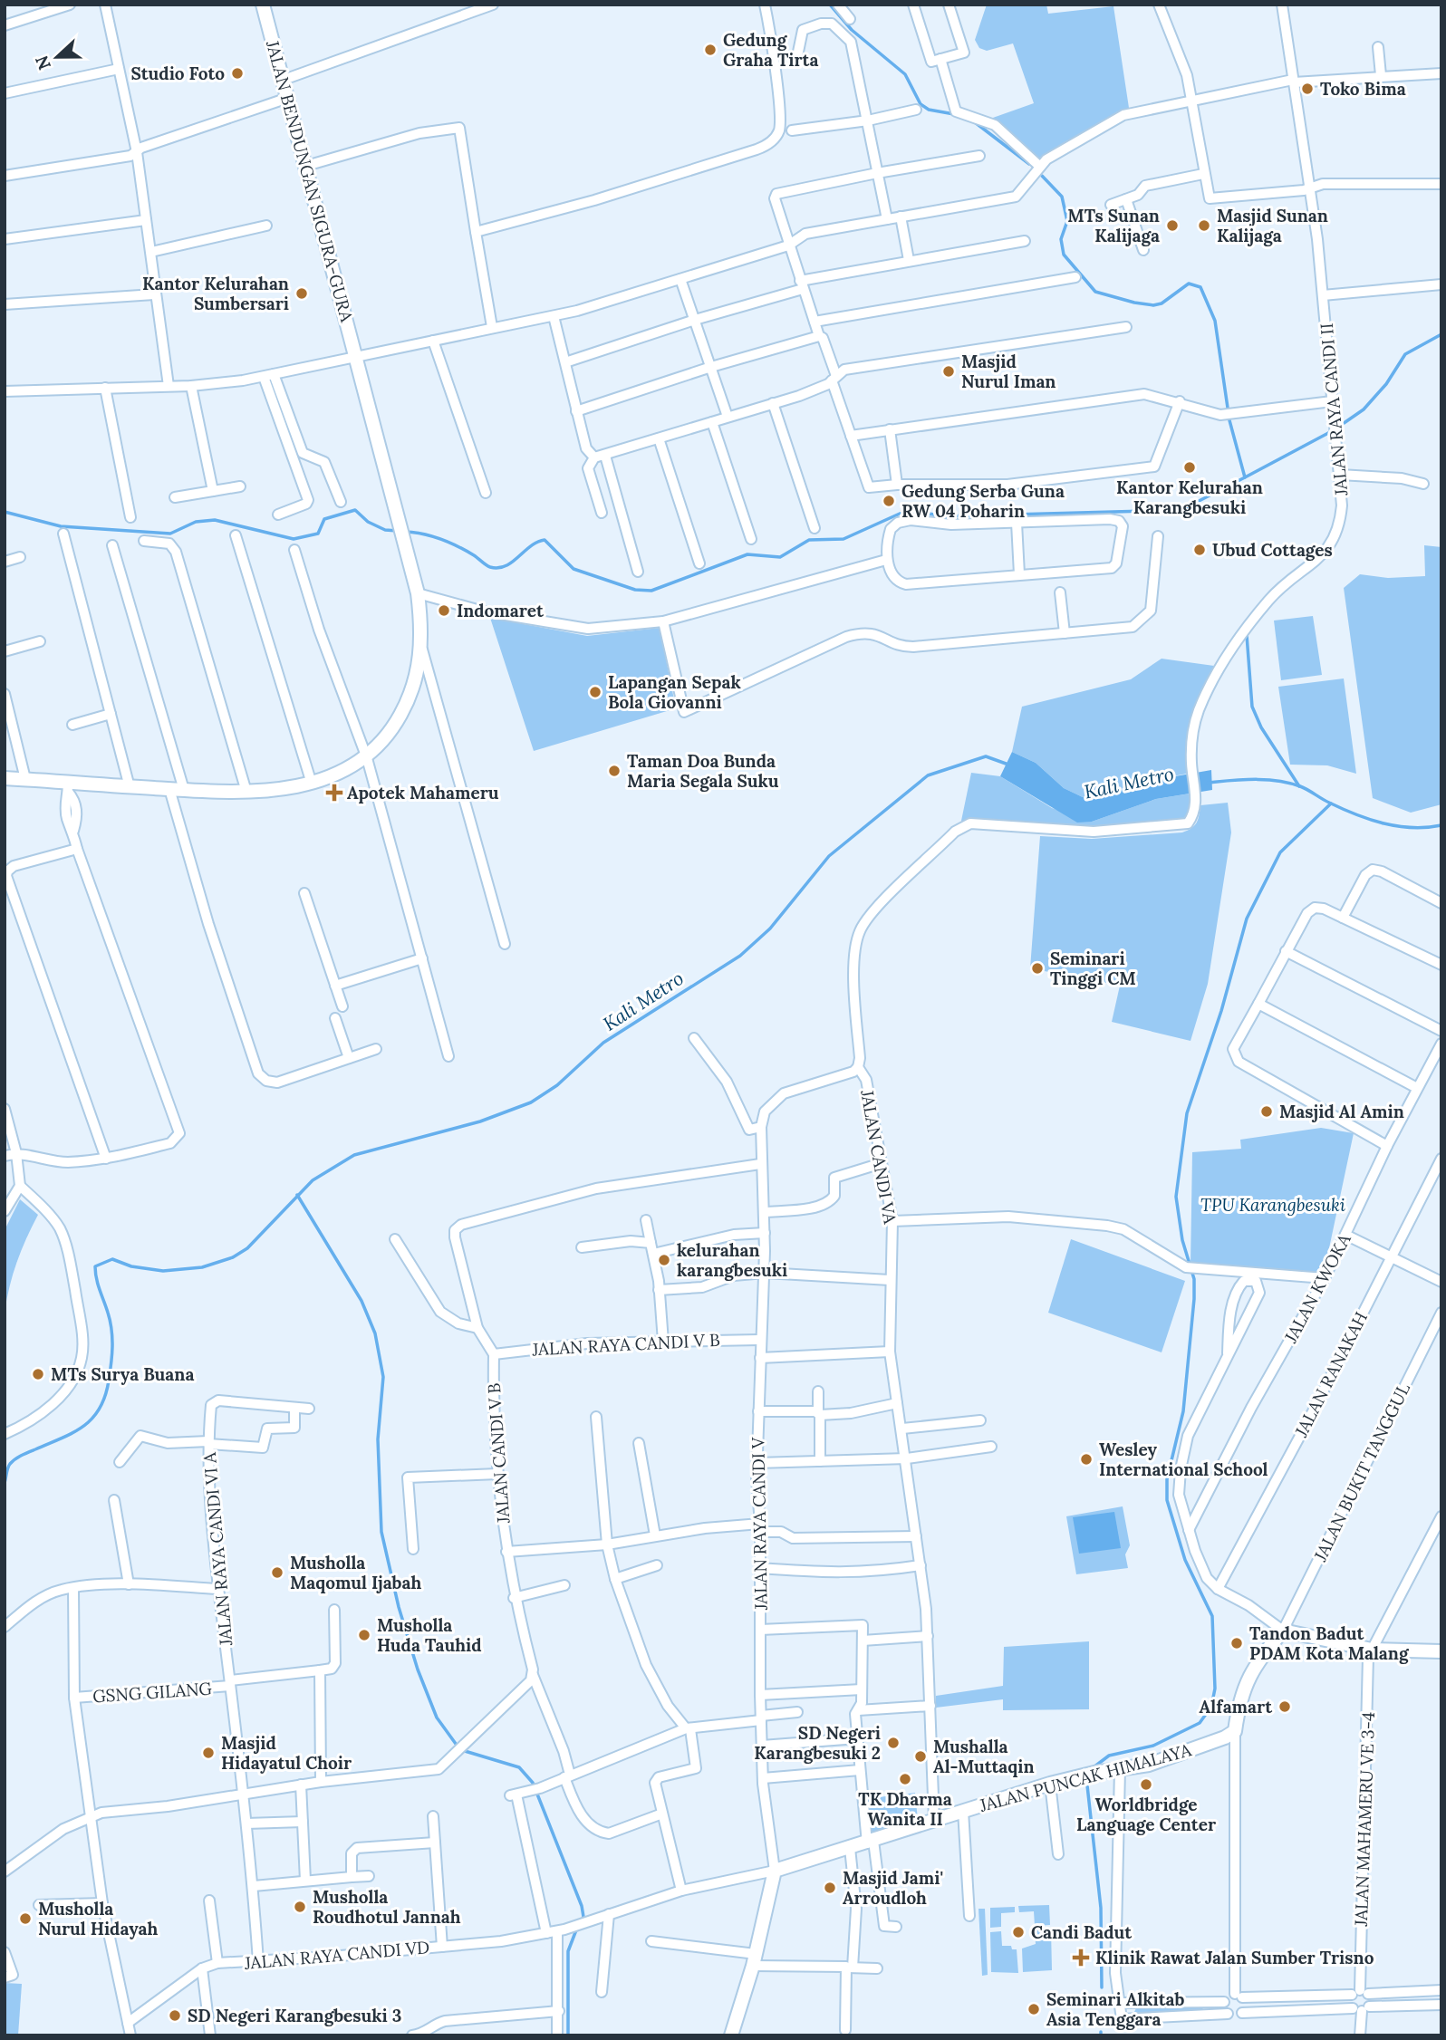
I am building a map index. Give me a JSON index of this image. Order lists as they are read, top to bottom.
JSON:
{
  "streets": {
    "main road": ["JALAN BENDUNGAN SIGURA-GURA", "JALAN RAYA CANDI V", "JALAN PUNCAK HIMALAYA"],
    "street": [
      "JALAN RAYA CANDI II",
      "JALAN CANDI VA",
      "JALAN KWOKA",
      "JALAN RAYA CANDI V B",
      "JALAN RANAKAH",
      "JALAN CANDI V B",
      "JALAN BUKIT TANGGUL",
      "JALAN RAYA CANDI VI A",
      "GSNG GILANG",
      "JALAN MAHAMERU VE 3-4",
      "JALAN RAYA CANDI VD"
    ]
  },
  "crossings": [
    ["JALAN RAYA CANDI II", "JALAN CANDI VA"],
    ["JALAN CANDI VA", "JALAN RAYA CANDI V"],
    ["JALAN CANDI VA", "JALAN PUNCAK HIMALAYA"],
    ["JALAN RAYA CANDI V B", "JALAN CANDI V B"],
    ["JALAN RAYA CANDI V B", "JALAN RAYA CANDI V"],
    ["JALAN RAYA CANDI V", "JALAN PUNCAK HIMALAYA"],
    ["JALAN RAYA CANDI V", "JALAN RAYA CANDI VD"],
    ["JALAN RAYA CANDI VI A", "GSNG GILANG"],
    ["JALAN RAYA CANDI VI A", "JALAN RAYA CANDI VD"],
    ["JALAN PUNCAK HIMALAYA", "JALAN RAYA CANDI VD"]
  ],
  "water": ["Kali Metro"],
  "parks": ["TPU Karangbesuki"],
  "places": {
    "other": [
      "Gedung Graha Tirta",
      "Studio Foto",
      "Toko Bima",
      "MTs Sunan Kalijaga",
      "Masjid Sunan Kalijaga",
      "Kantor Kelurahan Sumbersari",
      "Masjid Nurul Iman",
      "Kantor Kelurahan Karangbesuki",
      "Gedung Serba Guna RW 04 Poharin",
      "Ubud Cottages",
      "Indomaret",
      "Lapangan Sepak Bola Giovanni",
      "Taman Doa Bunda Maria Segala Suku",
      "Seminari Tinggi CM",
      "Masjid Al Amin",
      "kelurahan karangbesuki",
      "MTs Surya Buana",
      "Wesley International School",
      "Musholla Maqomul Ijabah",
      "Musholla Huda Tauhid",
      "Tandon Badut PDAM Kota Malang",
      "Alfamart",
      "SD Negeri Karangbesuki 2",
      "Masjid Hidayatul Choir",
      "Mushalla Al-Muttaqin",
      "TK Dharma Wanita II",
      "Worldbridge Language Center",
      "Masjid Jami' Arroudloh",
      "Musholla Roudhotul Jannah",
      "Musholla Nurul Hidayah",
      "Candi Badut",
      "Seminari Alkitab Asia Tenggara",
      "SD Negeri Karangbesuki 3"
    ],
    "health": ["Apotek Mahameru", "Klinik Rawat Jalan Sumber Trisno"]
  },
  "north": "left"
}
